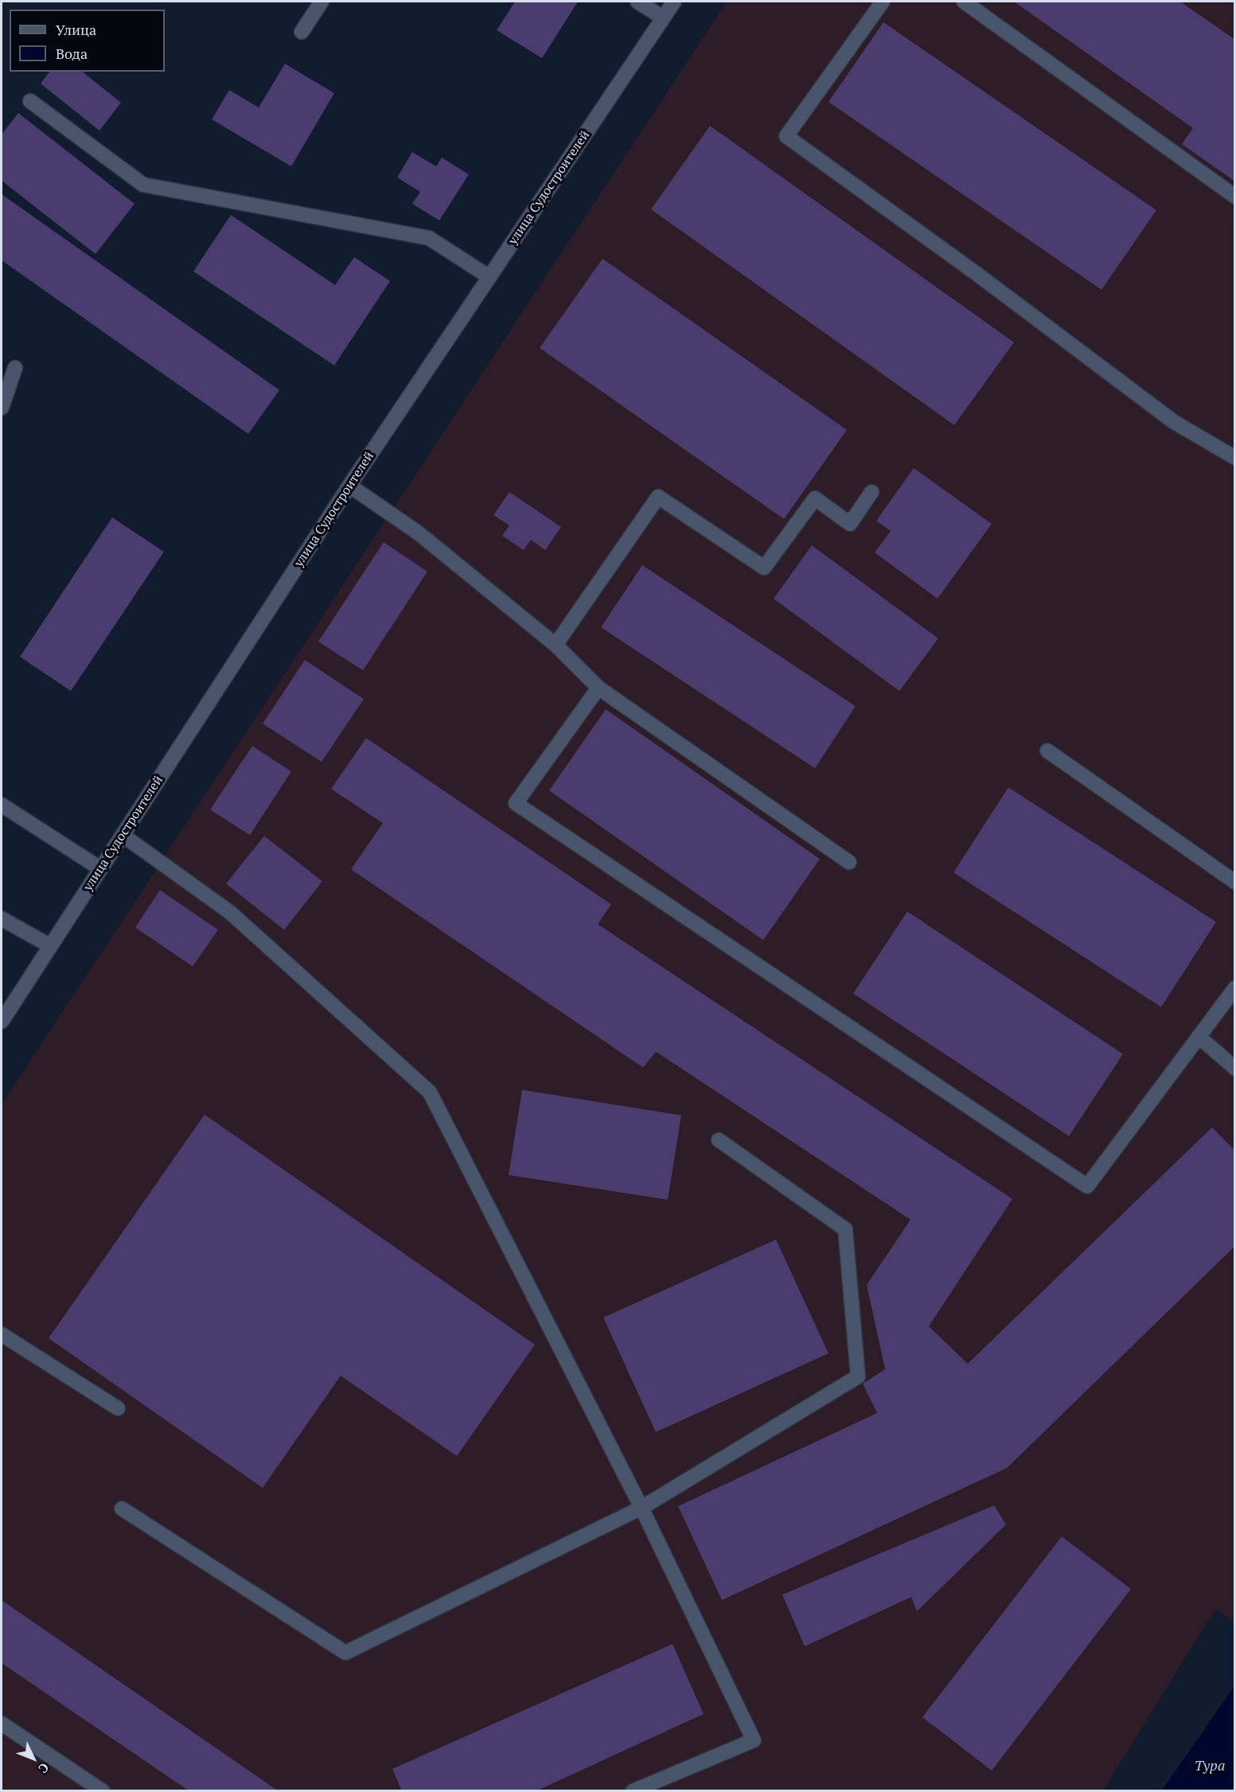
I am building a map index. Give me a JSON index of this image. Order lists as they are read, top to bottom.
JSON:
{
  "streets": {
    "street": ["улица Судостроителей"]
  },
  "water": ["Тура"],
  "legend": ["Улица", "Вода"],
  "north": "bottom right"
}
